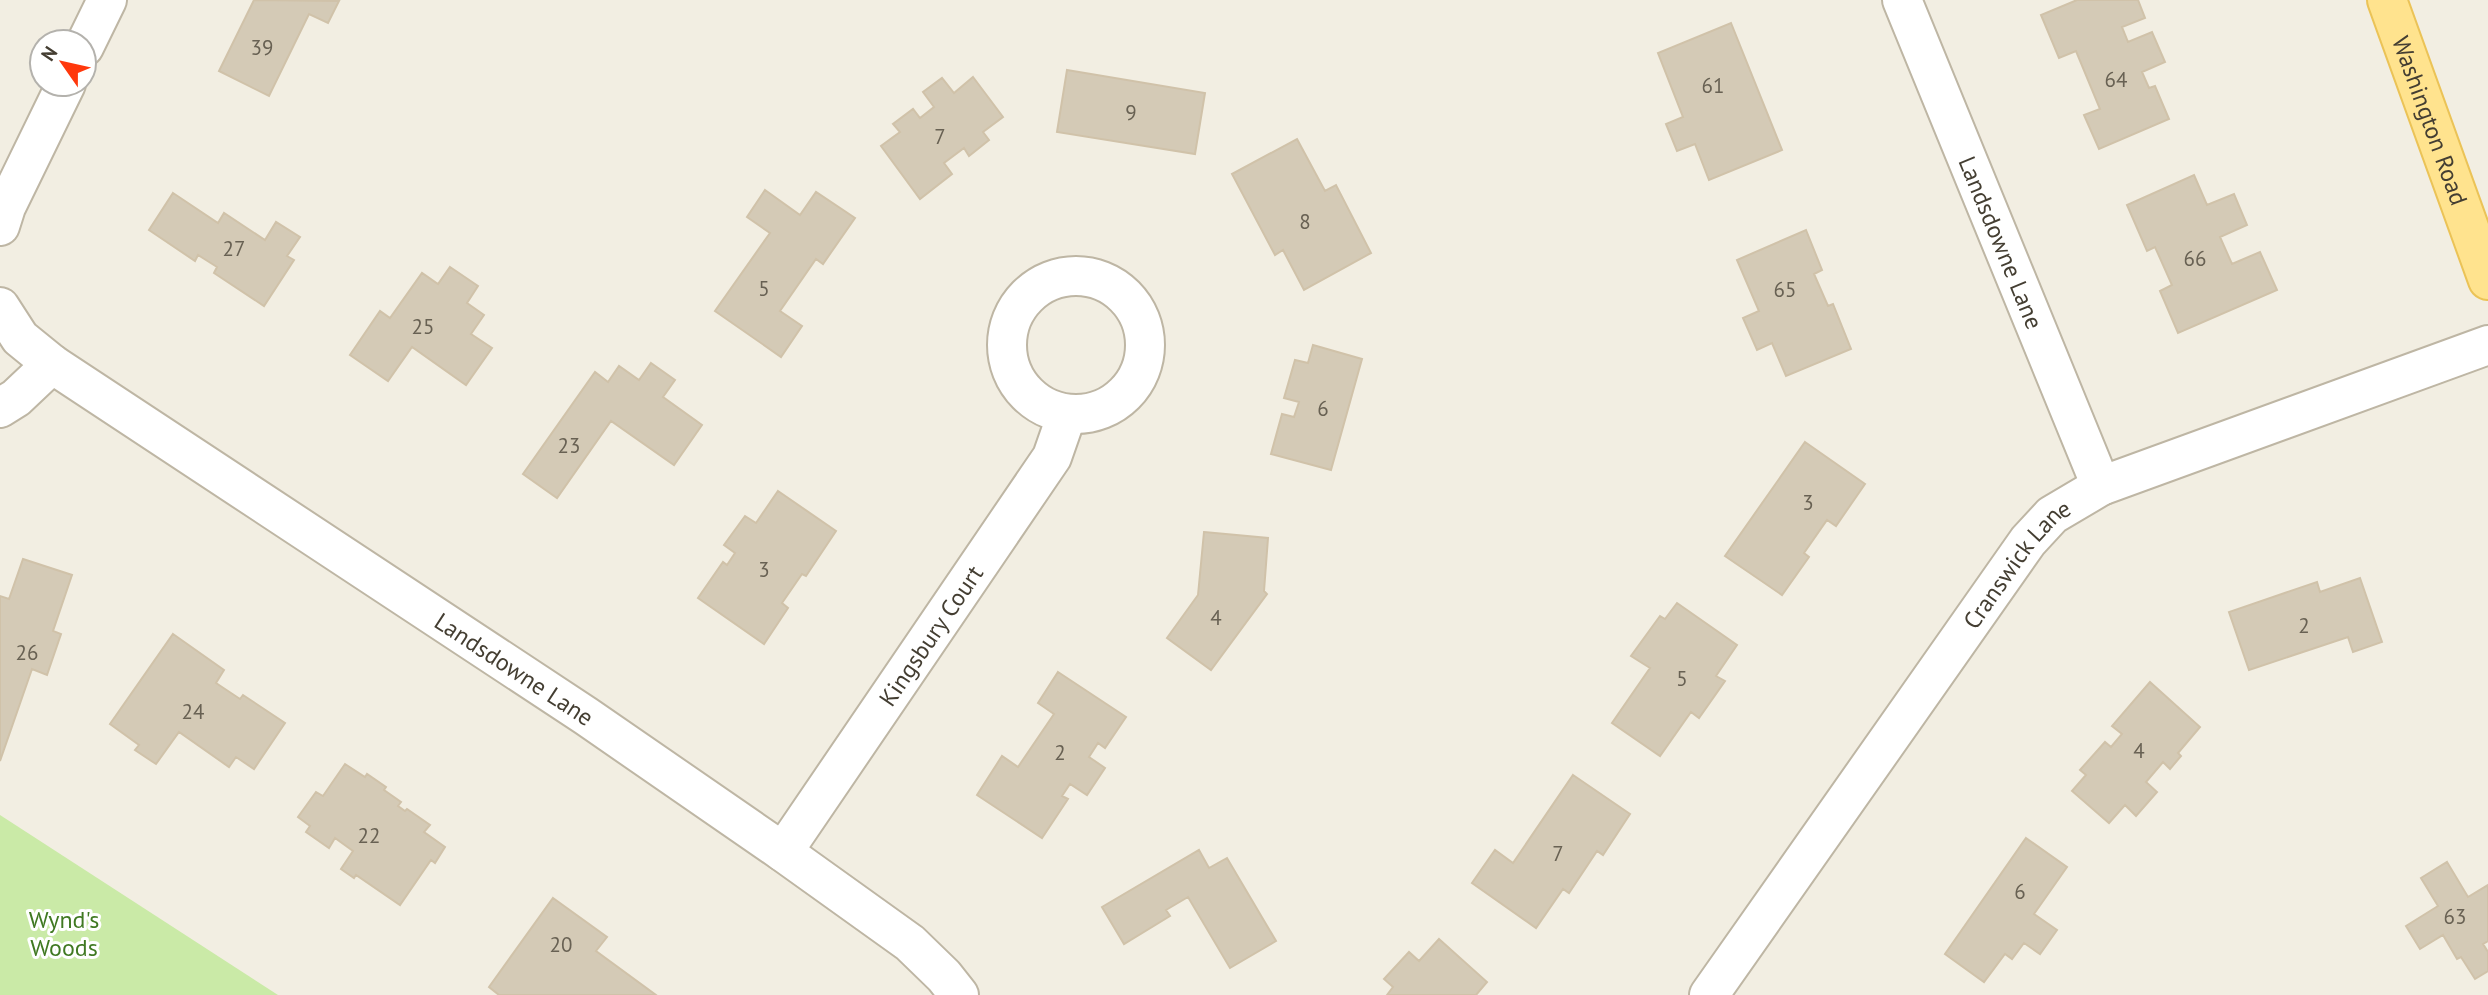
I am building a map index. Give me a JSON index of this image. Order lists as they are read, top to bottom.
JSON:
{
  "streets": {
    "main road": ["Washington Road"],
    "street": ["Landsdowne Lane", "Cranswick Lane", "Kingsbury Court"]
  },
  "crossings": [
    ["Landsdowne Lane", "Cranswick Lane"],
    ["Landsdowne Lane", "Kingsbury Court"]
  ],
  "parks": ["Wynd's Woods"],
  "house_numbers": [
    "39",
    "64",
    "61",
    "9",
    "7",
    "8",
    "27",
    "66",
    "5",
    "65",
    "25",
    "6",
    "23",
    "3",
    "3",
    "4",
    "2",
    "26",
    "5",
    "24",
    "4",
    "2",
    "22",
    "7",
    "6",
    "63",
    "20"
  ],
  "north": "top left"
}
